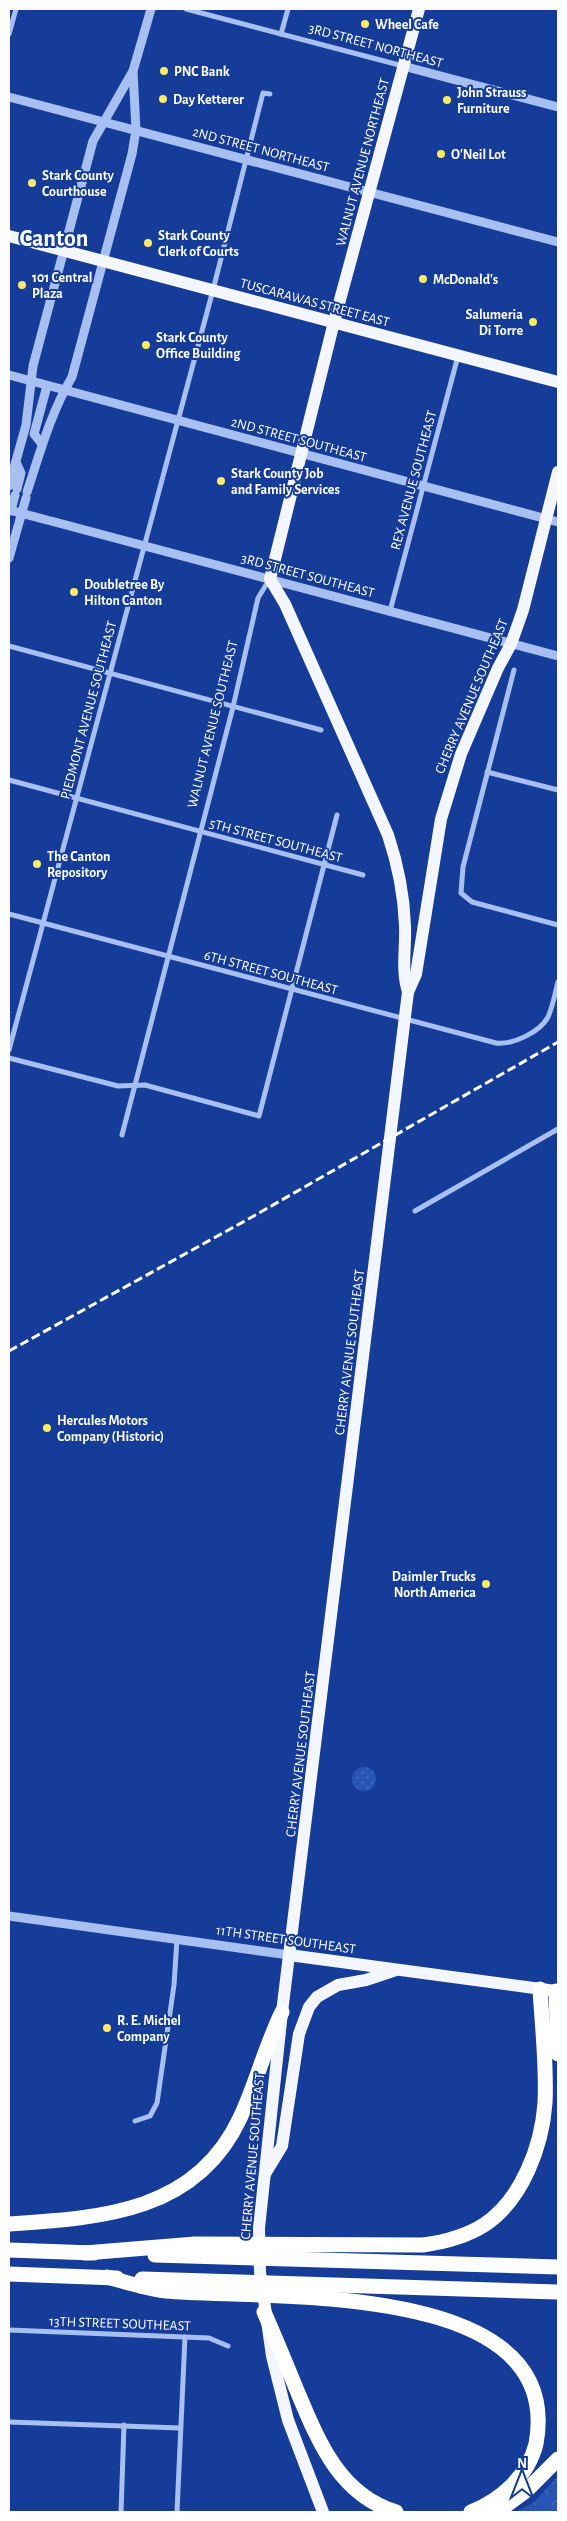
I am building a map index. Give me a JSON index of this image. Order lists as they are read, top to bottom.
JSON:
{
  "streets": {
    "main road": [
      "WALNUT AVENUE NORTHEAST",
      "TUSCARAWAS STREET EAST",
      "CHERRY AVENUE SOUTHEAST",
      "WALNUT AVENUE SOUTHEAST",
      "11TH STREET SOUTHEAST"
    ],
    "street": [
      "3RD STREET NORTHEAST",
      "2ND STREET NORTHEAST",
      "2ND STREET SOUTHEAST",
      "REX AVENUE SOUTHEAST",
      "3RD STREET SOUTHEAST",
      "PIEDMONT AVENUE SOUTHEAST",
      "5TH STREET SOUTHEAST",
      "6TH STREET SOUTHEAST",
      "13TH STREET SOUTHEAST"
    ]
  },
  "crossings": [
    ["3RD STREET NORTHEAST", "WALNUT AVENUE NORTHEAST"],
    ["2ND STREET NORTHEAST", "WALNUT AVENUE NORTHEAST"],
    ["2ND STREET NORTHEAST", "PIEDMONT AVENUE SOUTHEAST"],
    ["WALNUT AVENUE NORTHEAST", "TUSCARAWAS STREET EAST"],
    ["WALNUT AVENUE NORTHEAST", "WALNUT AVENUE SOUTHEAST"],
    ["TUSCARAWAS STREET EAST", "REX AVENUE SOUTHEAST"],
    ["TUSCARAWAS STREET EAST", "PIEDMONT AVENUE SOUTHEAST"],
    ["TUSCARAWAS STREET EAST", "WALNUT AVENUE SOUTHEAST"],
    ["2ND STREET SOUTHEAST", "REX AVENUE SOUTHEAST"],
    ["2ND STREET SOUTHEAST", "CHERRY AVENUE SOUTHEAST"],
    ["2ND STREET SOUTHEAST", "PIEDMONT AVENUE SOUTHEAST"],
    ["2ND STREET SOUTHEAST", "WALNUT AVENUE SOUTHEAST"],
    ["REX AVENUE SOUTHEAST", "3RD STREET SOUTHEAST"],
    ["3RD STREET SOUTHEAST", "CHERRY AVENUE SOUTHEAST"],
    ["3RD STREET SOUTHEAST", "PIEDMONT AVENUE SOUTHEAST"],
    ["3RD STREET SOUTHEAST", "WALNUT AVENUE SOUTHEAST"],
    ["CHERRY AVENUE SOUTHEAST", "WALNUT AVENUE SOUTHEAST"],
    ["CHERRY AVENUE SOUTHEAST", "11TH STREET SOUTHEAST"],
    ["PIEDMONT AVENUE SOUTHEAST", "5TH STREET SOUTHEAST"],
    ["PIEDMONT AVENUE SOUTHEAST", "6TH STREET SOUTHEAST"],
    ["WALNUT AVENUE SOUTHEAST", "5TH STREET SOUTHEAST"],
    ["WALNUT AVENUE SOUTHEAST", "6TH STREET SOUTHEAST"]
  ],
  "districts": ["Canton"],
  "places": [
    "Wheel Cafe",
    "PNC Bank",
    "Day Ketterer",
    "John Strauss Furniture",
    "O'Neil Lot",
    "Stark County Courthouse",
    "Stark County Clerk of Courts",
    "McDonald's",
    "101 Central Plaza",
    "Salumeria Di Torre",
    "Stark County Office Building",
    "Stark County Job and Family Services",
    "Doubletree By Hilton Canton",
    "The Canton Repository",
    "Hercules Motors Company (Historic)",
    "Daimler Trucks North America",
    "R. E. Michel Company"
  ],
  "north": "top"
}
